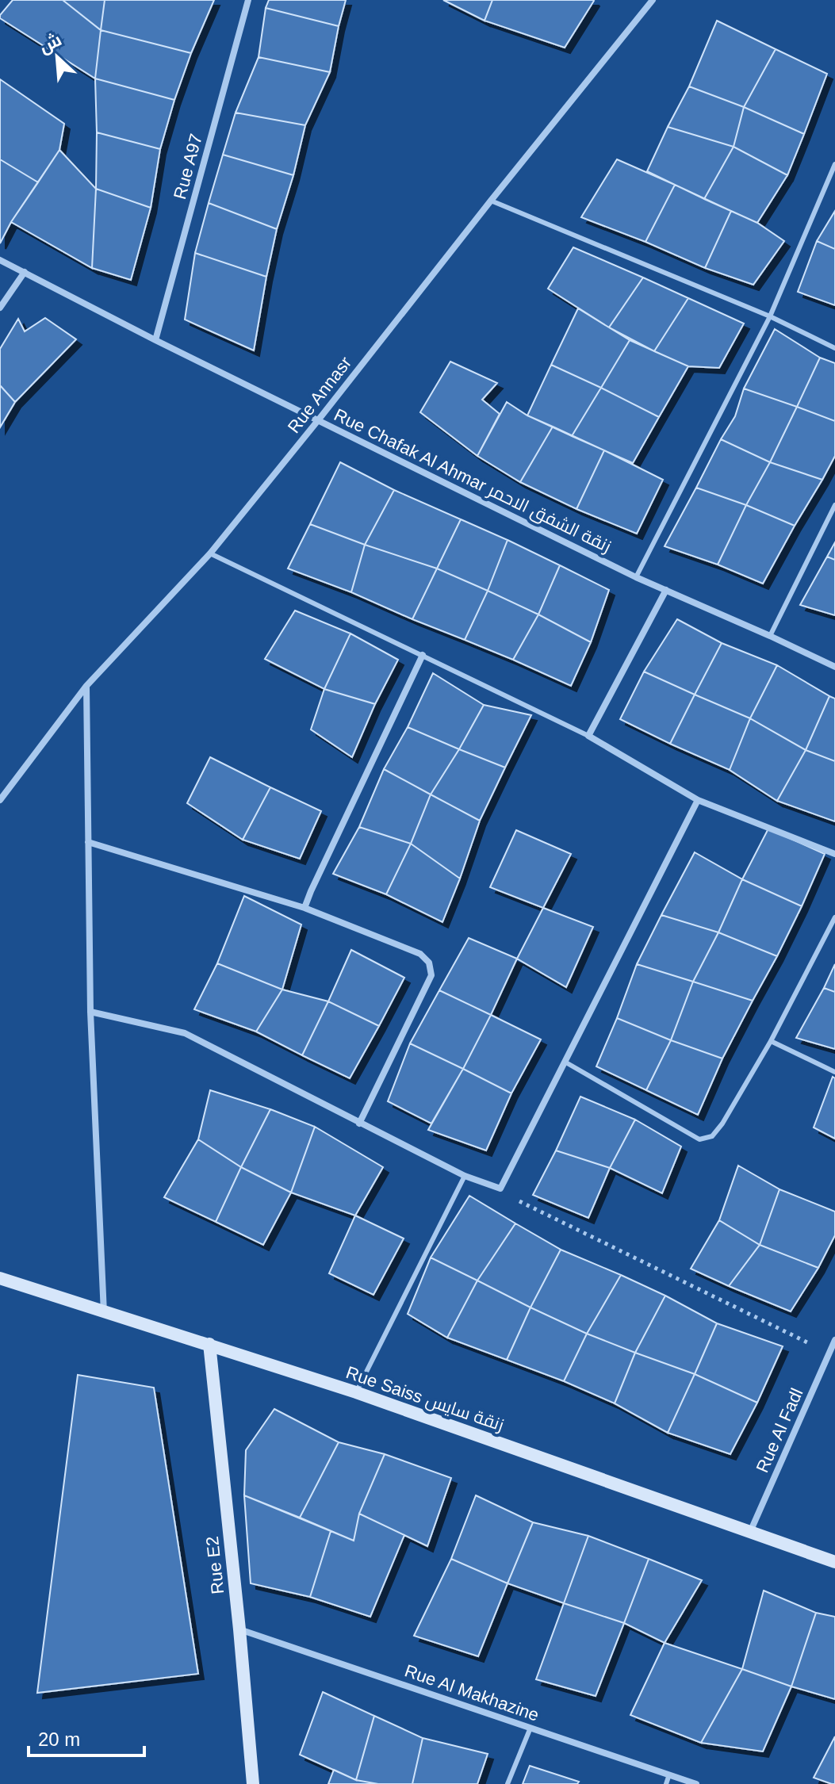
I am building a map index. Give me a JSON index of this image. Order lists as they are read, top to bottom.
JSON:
{
  "streets": {
    "street": [
      "Rue A97",
      "Rue Annasr",
      "Rue Chafak Al Ahmar زنقة الشفق الاحمر",
      "Rue Saiss زنقة سايس",
      "Rue Al Fadl",
      "Rue E2",
      "Rue Al Makhazine"
    ]
  },
  "crossings": [
    ["Rue A97", "Rue Chafak Al Ahmar زنقة الشفق الاحمر"],
    ["Rue Annasr", "Rue Chafak Al Ahmar زنقة الشفق الاحمر"],
    ["Rue Saiss زنقة سايس", "Rue Al Fadl"],
    ["Rue Saiss زنقة سايس", "Rue E2"],
    ["Rue E2", "Rue Al Makhazine"]
  ],
  "scale_bar": "20 m",
  "north": "top left"
}
